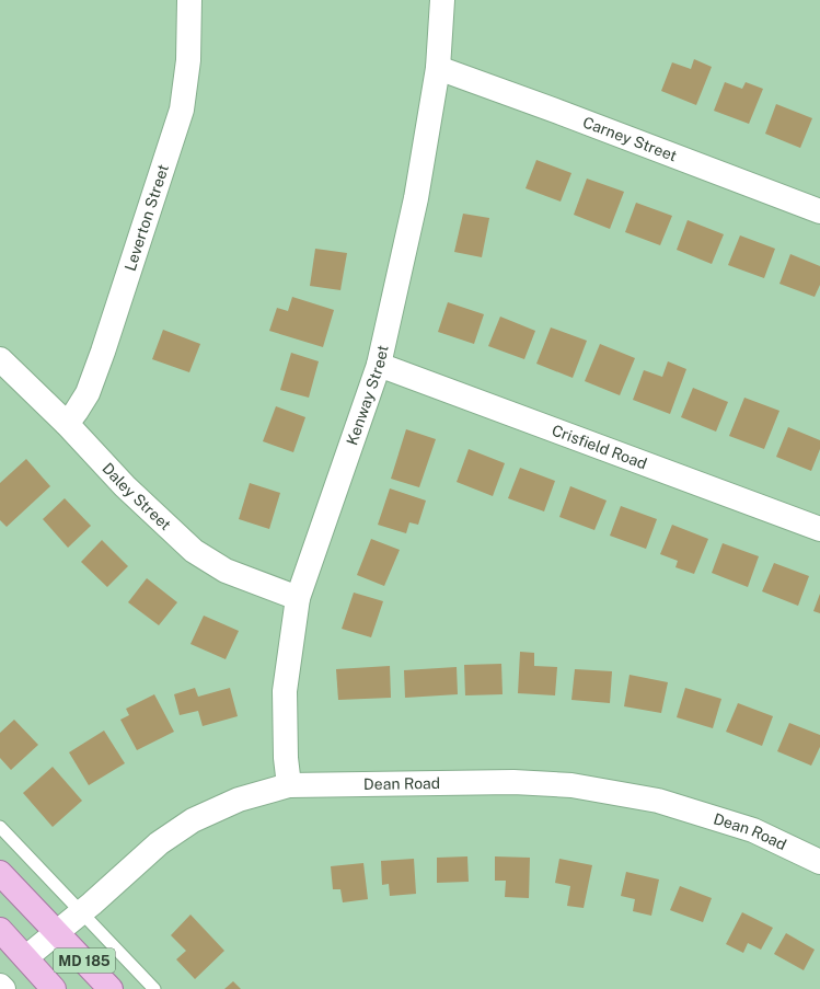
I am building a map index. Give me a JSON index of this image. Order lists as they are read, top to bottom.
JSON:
{
  "streets": {
    "main road": ["MD 185"],
    "street": [
      "Carney Street",
      "Leverton Street",
      "Kenway Street",
      "Crisfield Road",
      "Daley Street",
      "Dean Road"
    ]
  },
  "crossings": [
    ["Carney Street", "Kenway Street"],
    ["Leverton Street", "Daley Street"],
    ["Kenway Street", "Crisfield Road"],
    ["Kenway Street", "Daley Street"],
    ["Kenway Street", "Dean Road"],
    ["Dean Road", "MD 185"]
  ]
}
